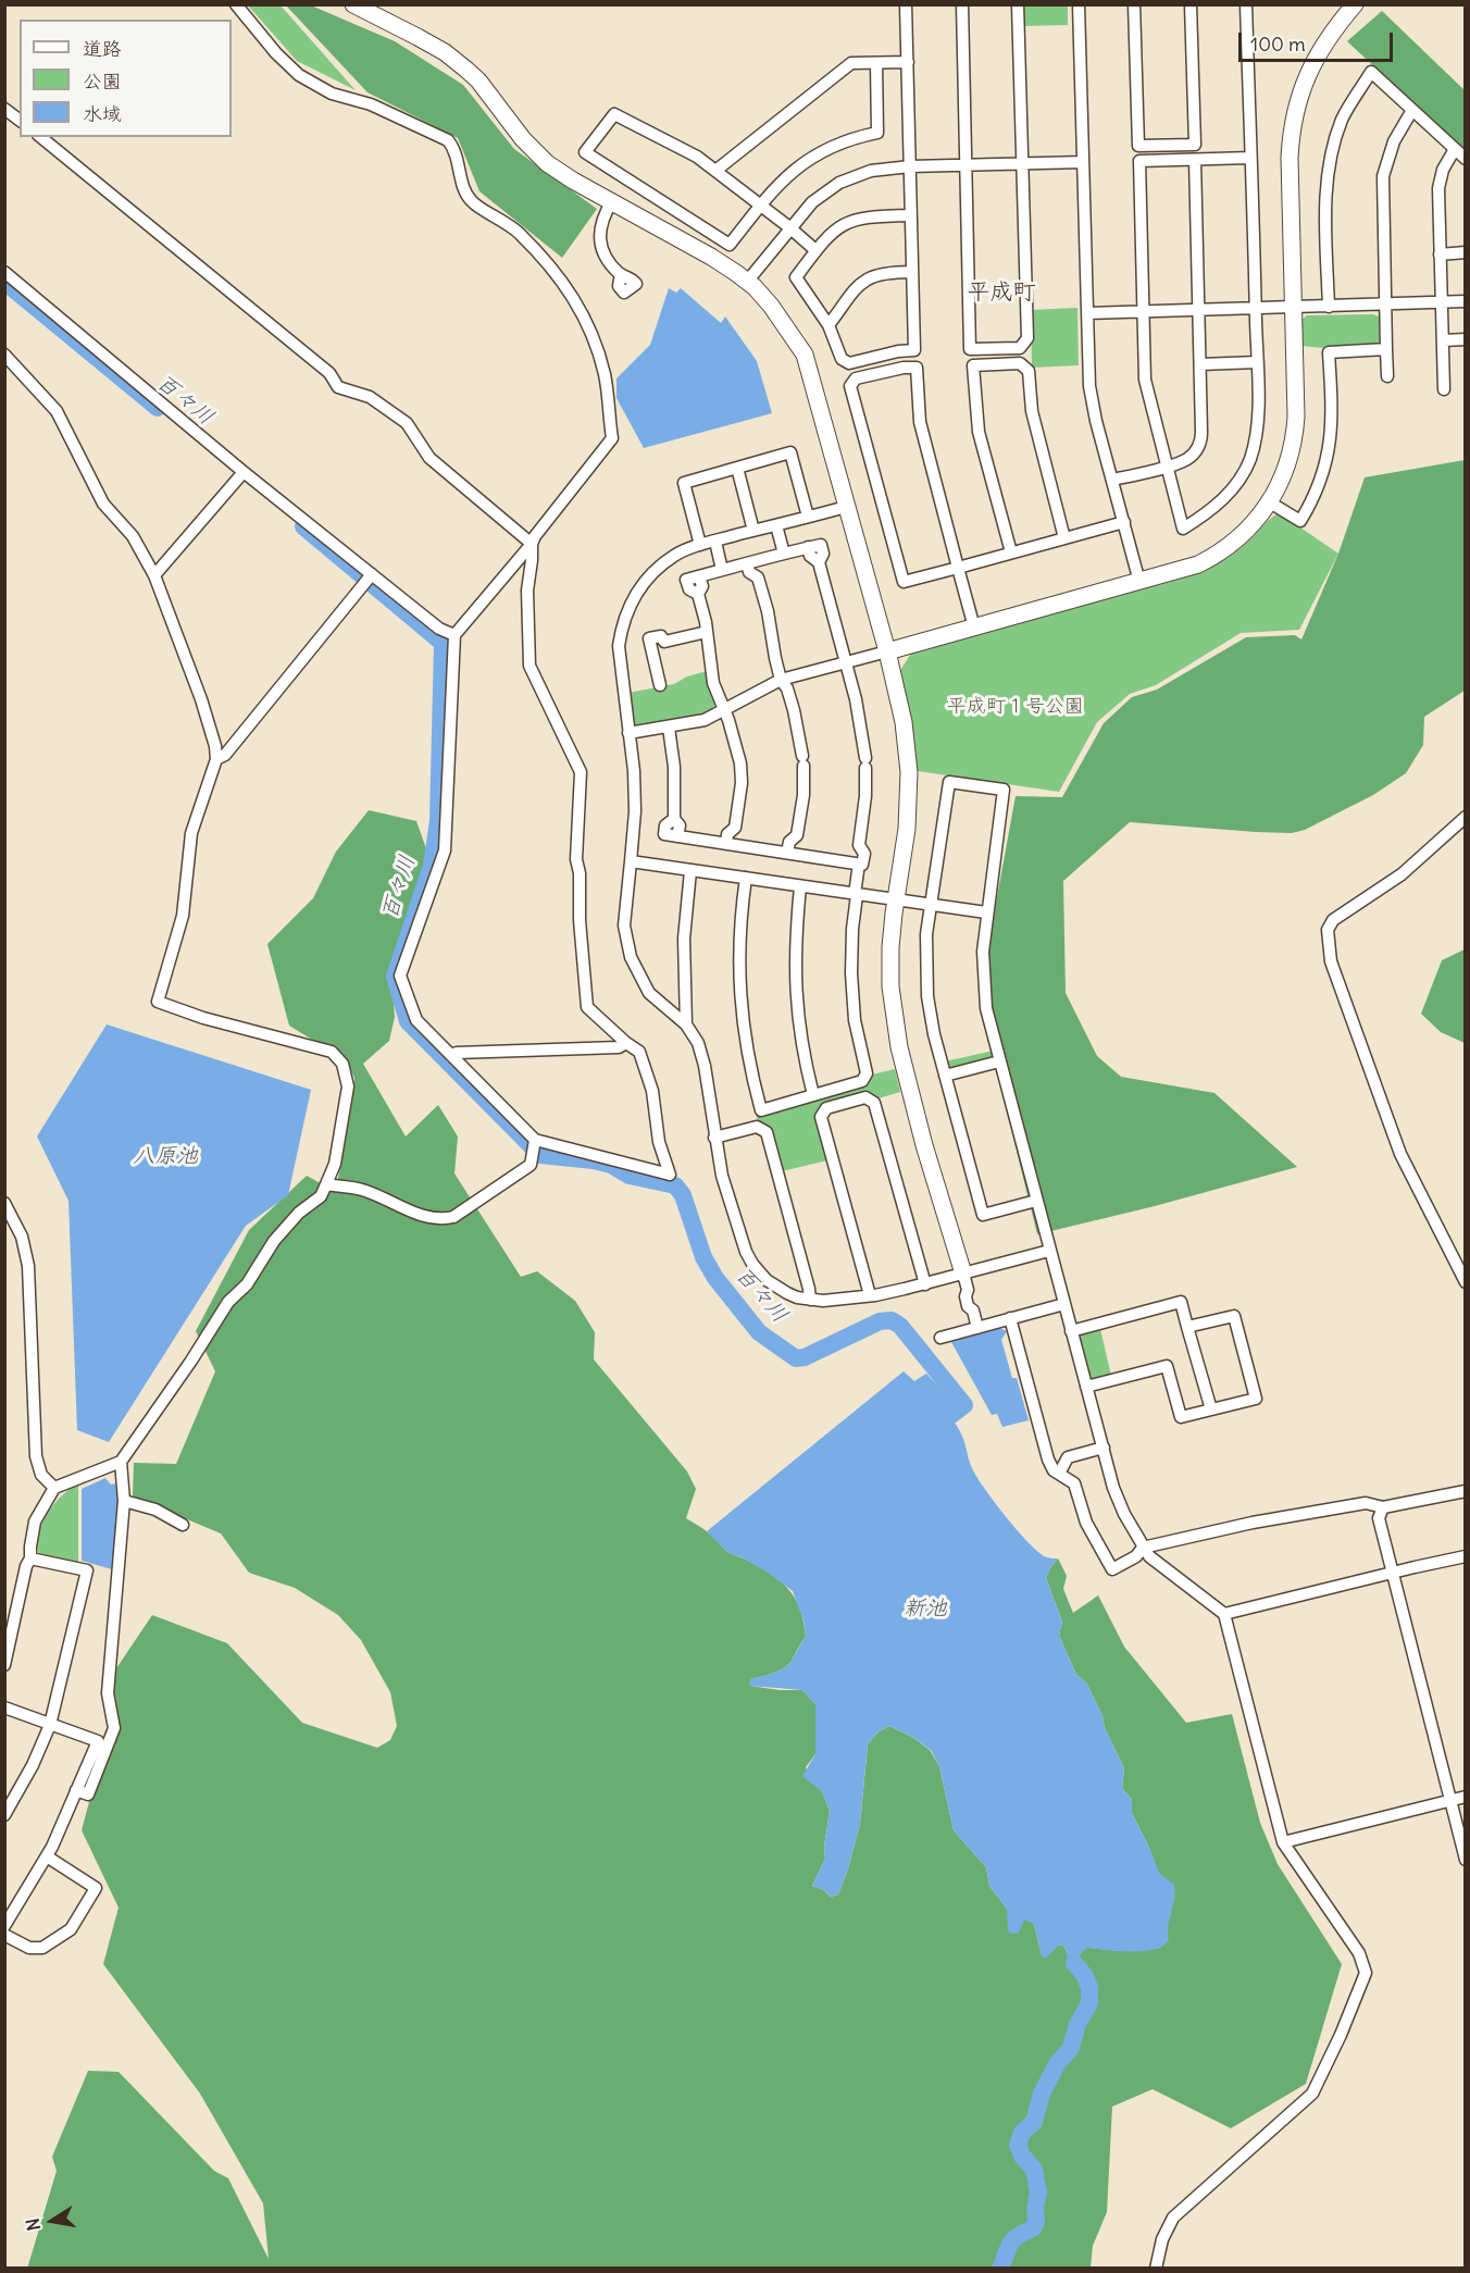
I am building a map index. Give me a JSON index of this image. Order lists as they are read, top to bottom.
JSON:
{
  "districts": ["平成町"],
  "water": ["百々川", "八原池", "新池"],
  "parks": ["平成町１号公園"],
  "legend": ["道路", "公園", "水域"],
  "scale_bar": "100 m",
  "north": "left"
}
